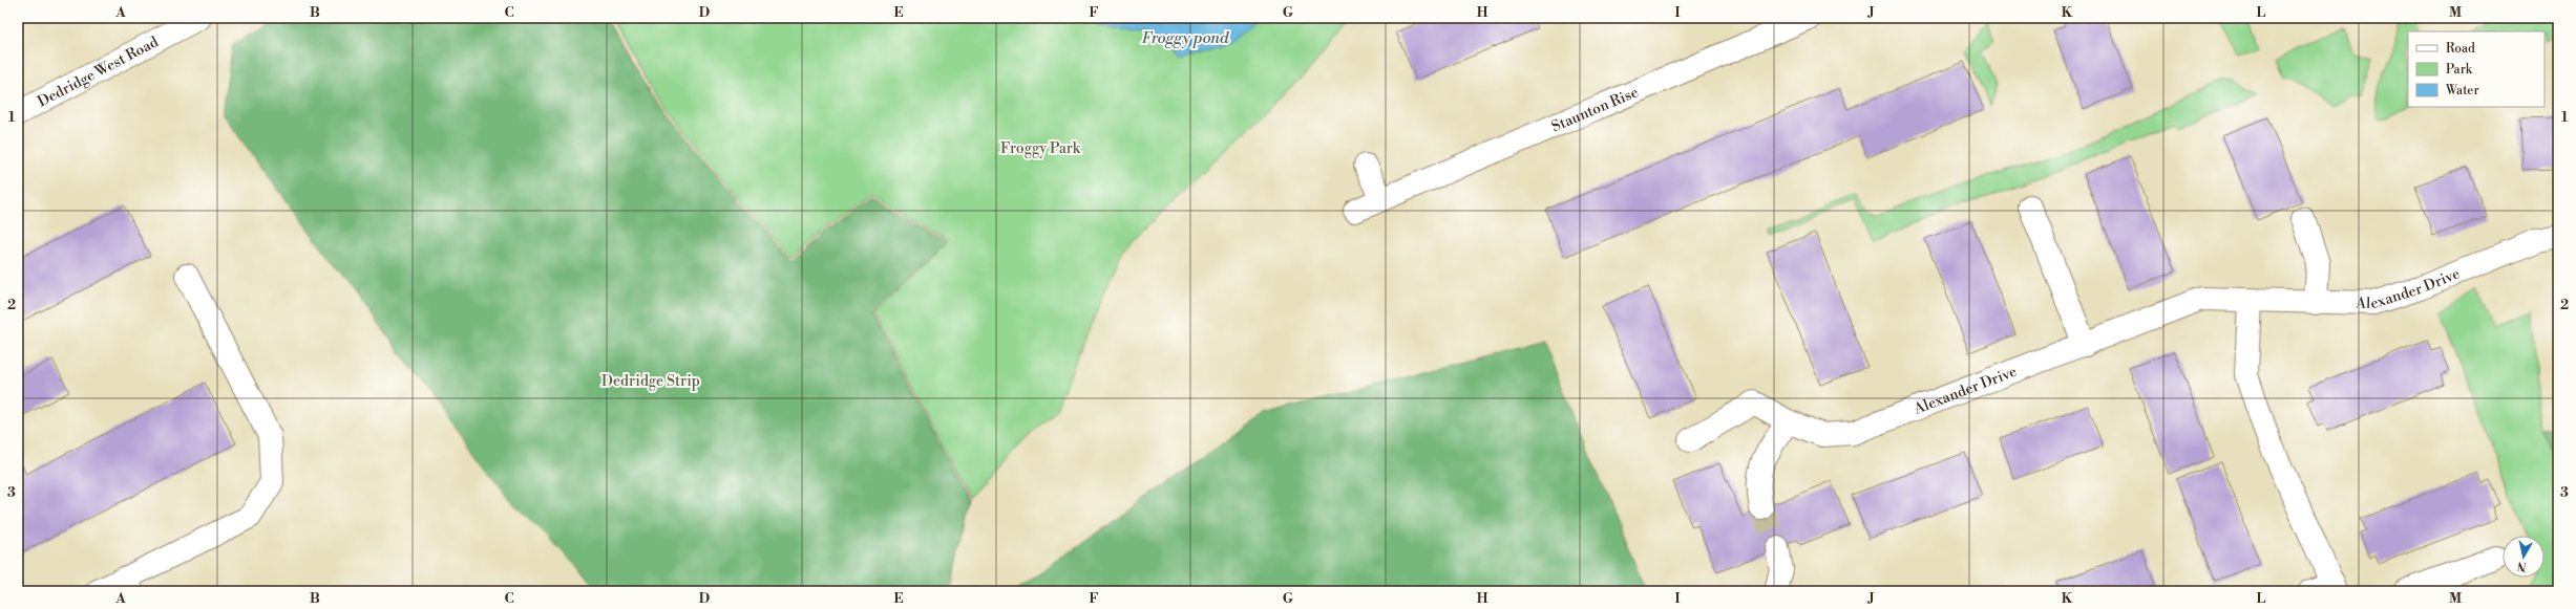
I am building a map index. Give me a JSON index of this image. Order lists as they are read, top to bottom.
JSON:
{
  "streets": {
    "street": ["Dedridge West Road", "Staunton Rise", "Alexander Drive"]
  },
  "water": ["Froggy pond"],
  "parks": ["Froggy Park", "Dedridge Strip"],
  "legend": ["Road", "Park", "Water"],
  "north": "bottom",
  "grid": {
    "columns": [
      "A",
      "B",
      "C",
      "D",
      "E",
      "F",
      "G",
      "H",
      "I",
      "J",
      "K",
      "L",
      "M"
    ],
    "rows": ["1", "2", "3"]
  }
}
